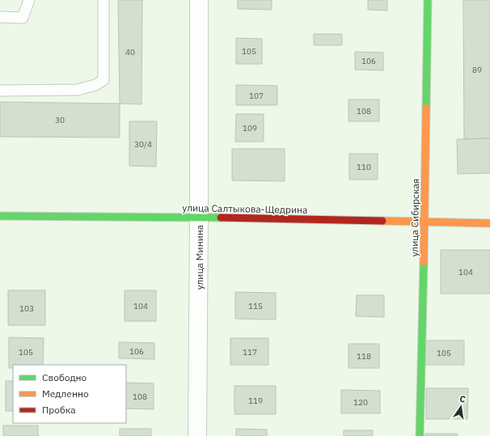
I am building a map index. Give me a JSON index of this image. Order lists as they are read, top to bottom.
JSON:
{
  "streets": {
    "street": ["улица Салтыкова-Щедрина", "улица Сибирская", "улица Минина"]
  },
  "crossings": [
    ["улица Салтыкова-Щедрина", "улица Сибирская"],
    ["улица Салтыкова-Щедрина", "улица Минина"]
  ],
  "house_numbers": [
    "105",
    "40",
    "106",
    "89",
    "107",
    "108",
    "30",
    "109",
    "30/4",
    "110",
    "104",
    "104",
    "115",
    "103",
    "106",
    "105",
    "117",
    "105",
    "118",
    "108",
    "119",
    "120"
  ],
  "legend": ["Свободно", "Медленно", "Пробка"],
  "north": "top"
}
